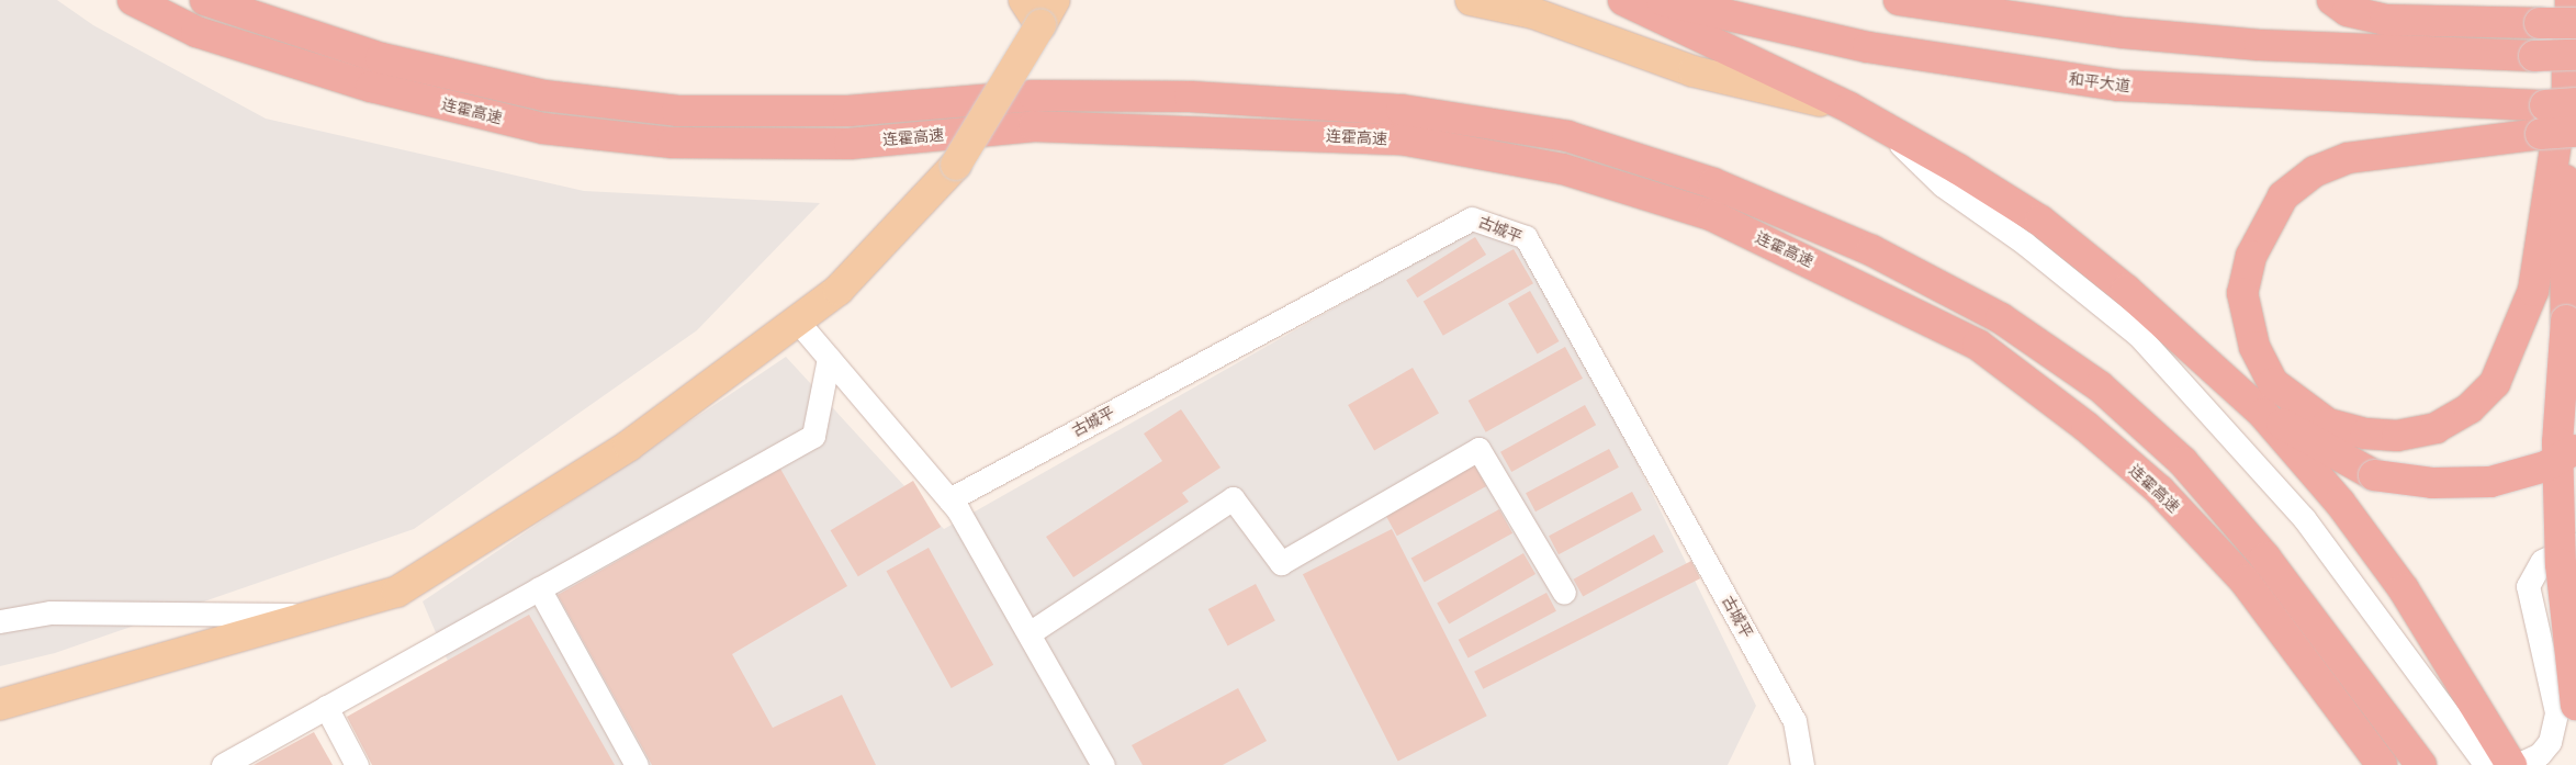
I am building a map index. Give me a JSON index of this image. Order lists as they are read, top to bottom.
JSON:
{
  "streets": {
    "highway": ["和平大道", "连霍高速"],
    "street": ["古城平"]
  }
}
